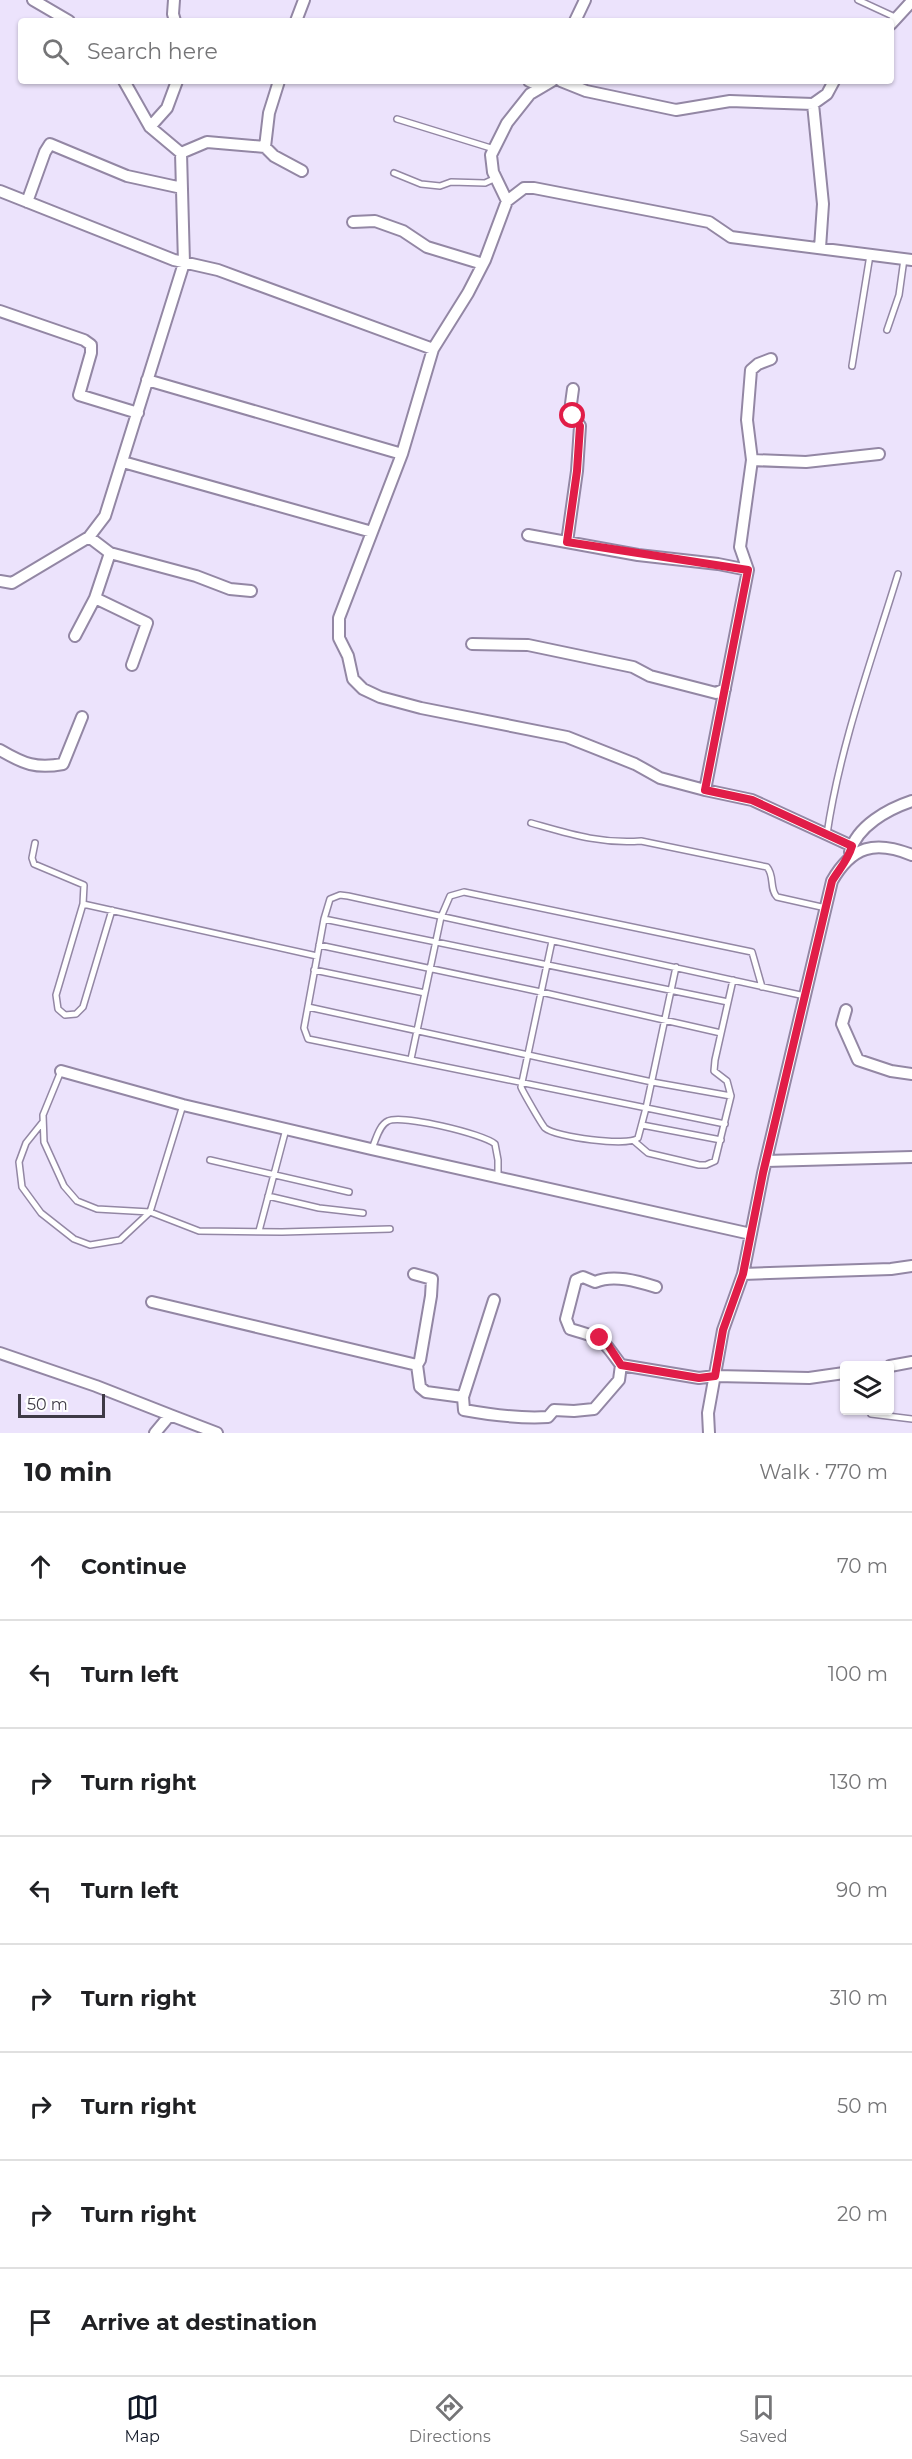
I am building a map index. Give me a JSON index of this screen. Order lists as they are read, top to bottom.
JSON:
{
  "scale_bar": "50 m",
  "page": {
    "search": "Search here",
    "scale": "50 m",
    "heading": ["10 min", "Walk · 770 m"],
    "list": [
      ["Continue", "70 m"],
      ["Turn left", "100 m"],
      ["Turn right", "130 m"],
      ["Turn left", "90 m"],
      ["Turn right", "310 m"],
      ["Turn right", "50 m"],
      ["Turn right", "20 m"],
      "Arrive at destination"
    ],
    "nav": ["Map", "Directions", "Saved"]
  }
}
